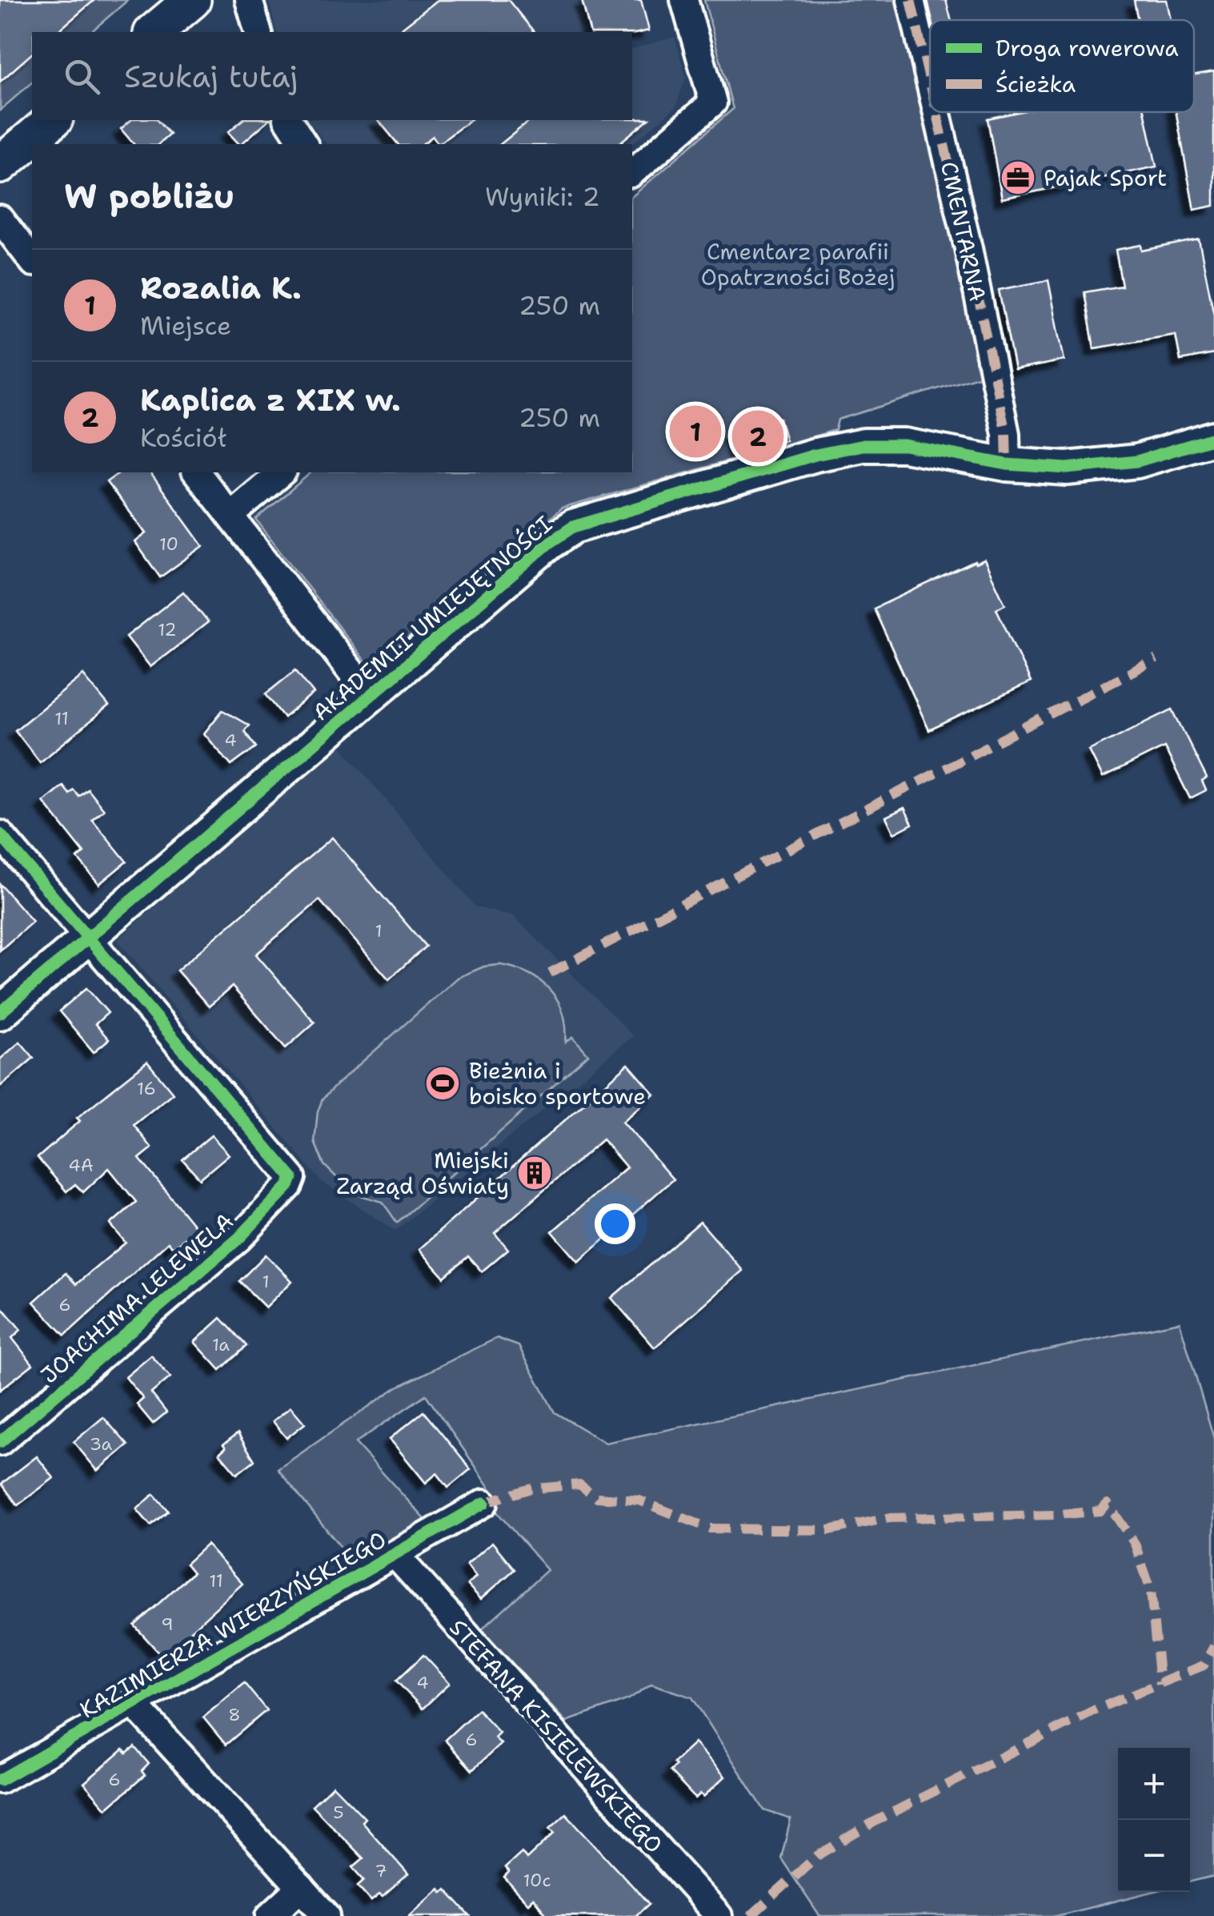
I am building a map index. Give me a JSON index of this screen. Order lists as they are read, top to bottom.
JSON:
{
  "streets": {
    "street": [
      "CMENTARNA",
      "AKADEMII UMIEJĘTNOŚCI",
      "JOACHIMA LELEWELA",
      "KAZIMIERZA WIERZYŃSKIEGO",
      "STEFANA KISIELEWSKIEGO"
    ]
  },
  "crossings": [
    ["CMENTARNA", "AKADEMII UMIEJĘTNOŚCI"],
    ["AKADEMII UMIEJĘTNOŚCI", "JOACHIMA LELEWELA"],
    ["KAZIMIERZA WIERZYŃSKIEGO", "STEFANA KISIELEWSKIEGO"]
  ],
  "parks": ["Cmentarz parafii Opatrzności Bożej"],
  "places": {
    "office": ["Pajak Sport"],
    "sports": ["Bieżnia i boisko sportowe"],
    "building": ["Miejski Zarząd Oświaty"]
  },
  "house_numbers": [
    "10",
    "12",
    "11",
    "4",
    "1",
    "16",
    "4A",
    "1",
    "6",
    "1a",
    "3a",
    "11",
    "9",
    "4",
    "8",
    "6",
    "6",
    "5",
    "7",
    "10c"
  ],
  "legend": ["Droga rowerowa", "Ścieżka"],
  "page": {
    "search": "Szukaj tutaj",
    "heading": ["W pobliżu", "Wyniki: 2"],
    "list": [
      {
        "mark": "1",
        "name": "Rozalia K.",
        "note": "Miejsce",
        "value": "250 m"
      },
      {
        "mark": "2",
        "name": "Kaplica z XIX w.",
        "note": "Kościół",
        "value": "250 m"
      }
    ],
    "pins": ["1", "2"],
    "map_buttons": ["+", "−"]
  }
}
